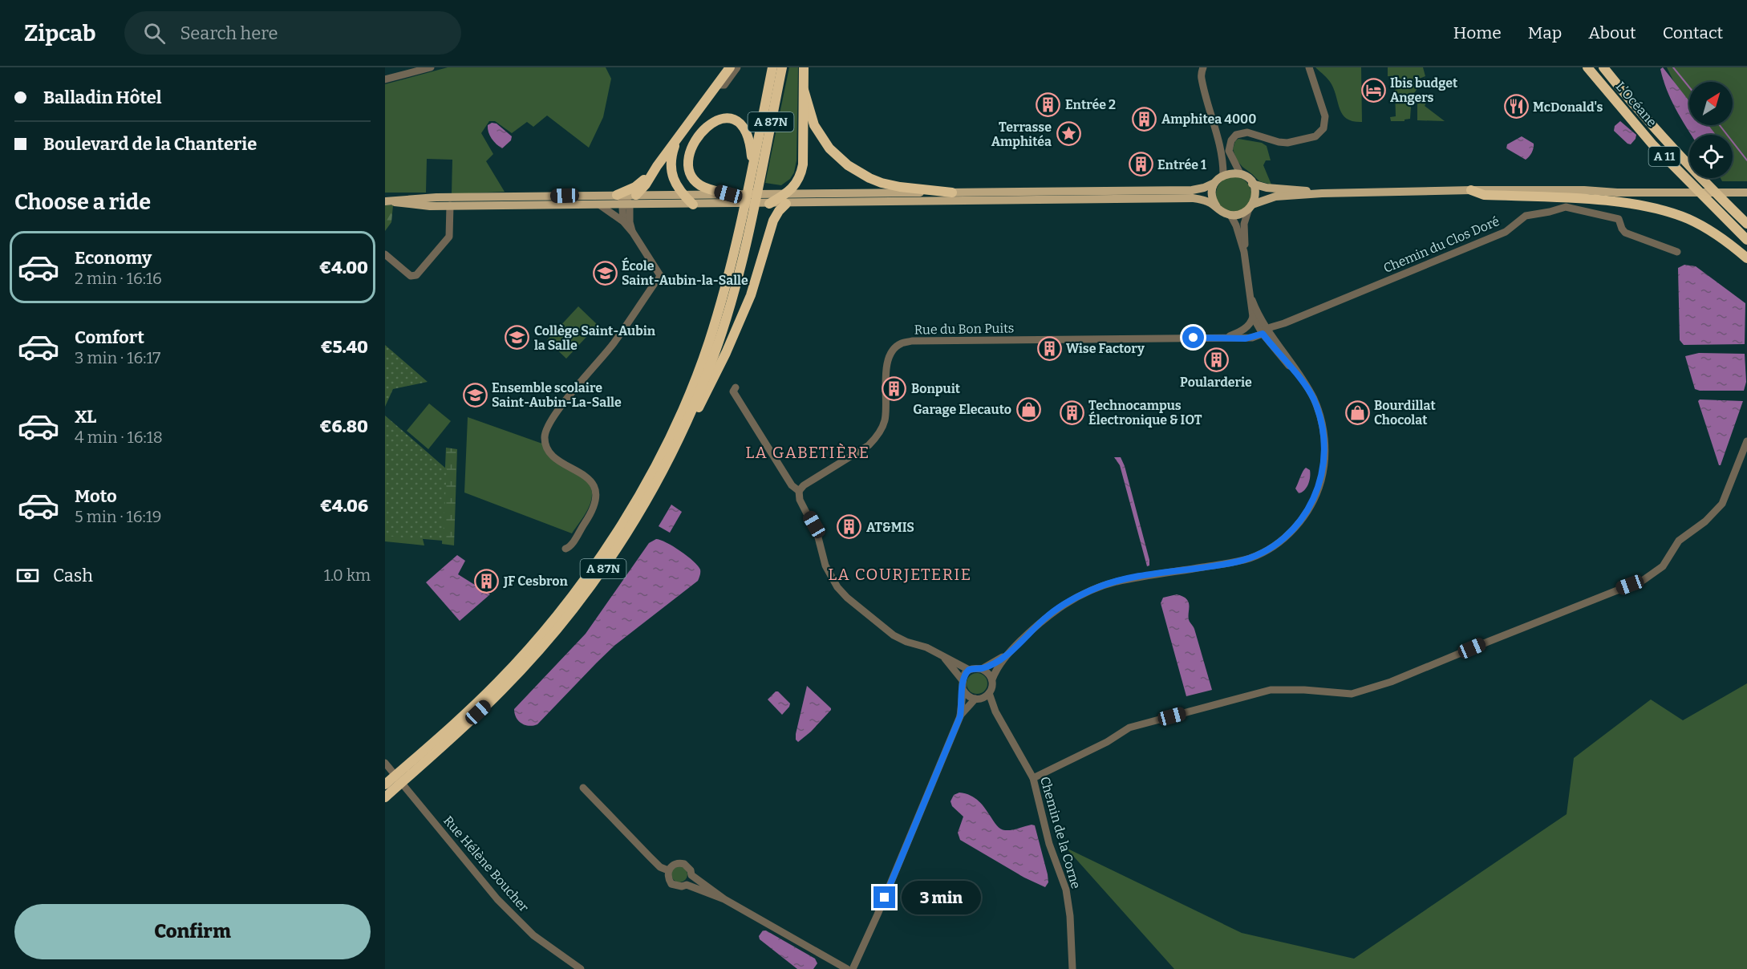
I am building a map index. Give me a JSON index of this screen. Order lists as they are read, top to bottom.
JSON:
{
  "streets": {
    "highway": ["L’Océane", "A 87N", "A 11"],
    "street": [
      "Chemin du Clos Doré",
      "Rue du Bon Puits",
      "Chemin de la Corne",
      "Rue Hélène Boucher"
    ]
  },
  "crossings": [
    ["Chemin du Clos Doré", "Rue du Bon Puits"]
  ],
  "districts": ["LA GABETIÈRE", "LA COURJETERIE"],
  "places": {
    "hotel": ["Ibis budget Angers"],
    "building": [
      "Entrée 2",
      "Amphitea 4000",
      "Entrée 1",
      "Wise Factory",
      "Poularderie",
      "Bonpuit",
      "Technocampus Électronique & IOT",
      "AT&MIS",
      "JF Cesbron"
    ],
    "restaurant": ["McDonald's"],
    "place": ["Terrasse Amphitéa"],
    "school or university": ["École Saint-Aubin-la-Salle", "Collège Saint-Aubin la Salle", "Ensemble scolaire Saint-Aubin-La-Salle"],
    "shop": ["Garage Elecauto", "Bourdillat Chocolat"]
  },
  "north": "top right",
  "page": {
    "header": "Zipcab",
    "search": "Search here",
    "nav": [
      "Home",
      "Map",
      "About",
      "Contact"
    ],
    "banner": ["Balladin Hôtel", "Boulevard de la Chanterie"],
    "heading": "Choose a ride",
    "list": [
      {
        "name": "Economy",
        "note": "2 min · 16:16",
        "value": "€4.00"
      },
      {
        "name": "Comfort",
        "note": "3 min · 16:17",
        "value": "€5.40"
      },
      {
        "name": "XL",
        "note": "4 min · 16:18",
        "value": "€6.80"
      },
      {
        "name": "Moto",
        "note": "5 min · 16:19",
        "value": "€4.06"
      }
    ],
    "pay": ["Cash", "1.0 km"],
    "bubble": "3 min",
    "buttons": "Confirm"
  }
}
